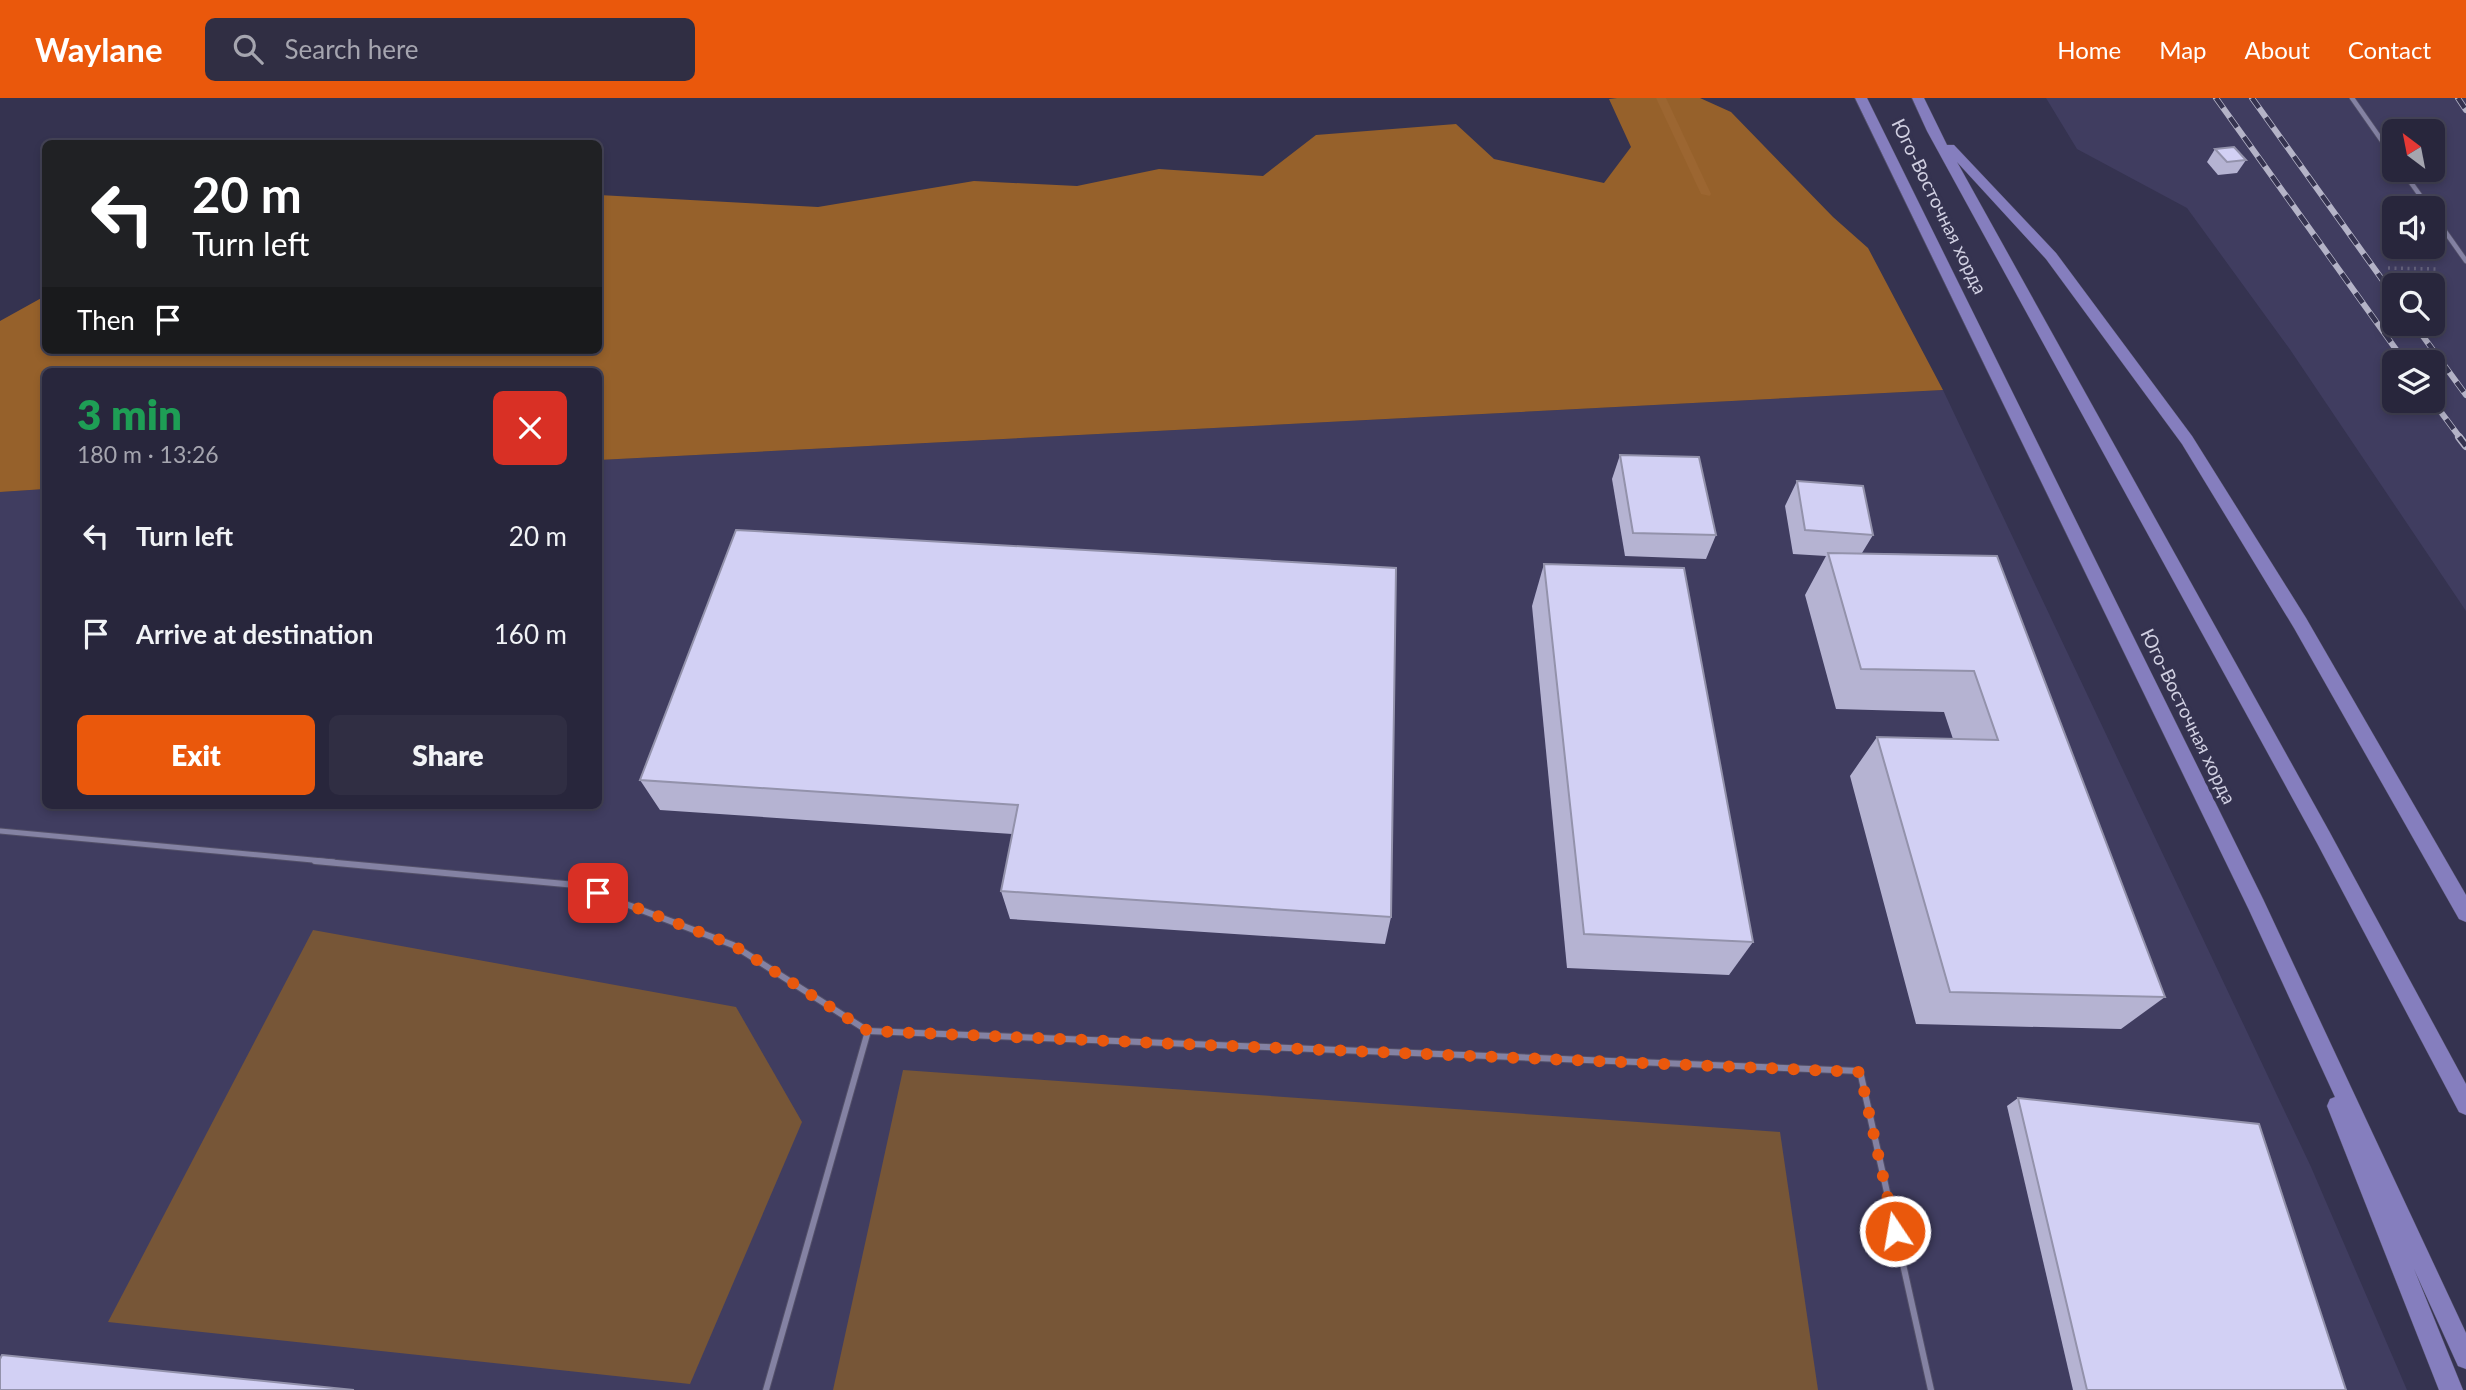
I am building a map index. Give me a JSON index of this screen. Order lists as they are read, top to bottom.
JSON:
{
  "streets": {
    "main road": ["Юго-Восточная хорда"]
  },
  "north": "top left",
  "page": {
    "header": "Waylane",
    "search": "Search here",
    "nav": [
      "Home",
      "Map",
      "About",
      "Contact"
    ],
    "turn": ["20 m", "Turn left"],
    "then": "Then",
    "heading": ["3 min", "180 m · 13:26"],
    "list": [
      {
        "name": "Turn left",
        "value": "20 m"
      },
      {
        "name": "Arrive at destination",
        "value": "160 m"
      }
    ],
    "buttons": ["Exit", "Share"]
  }
}
